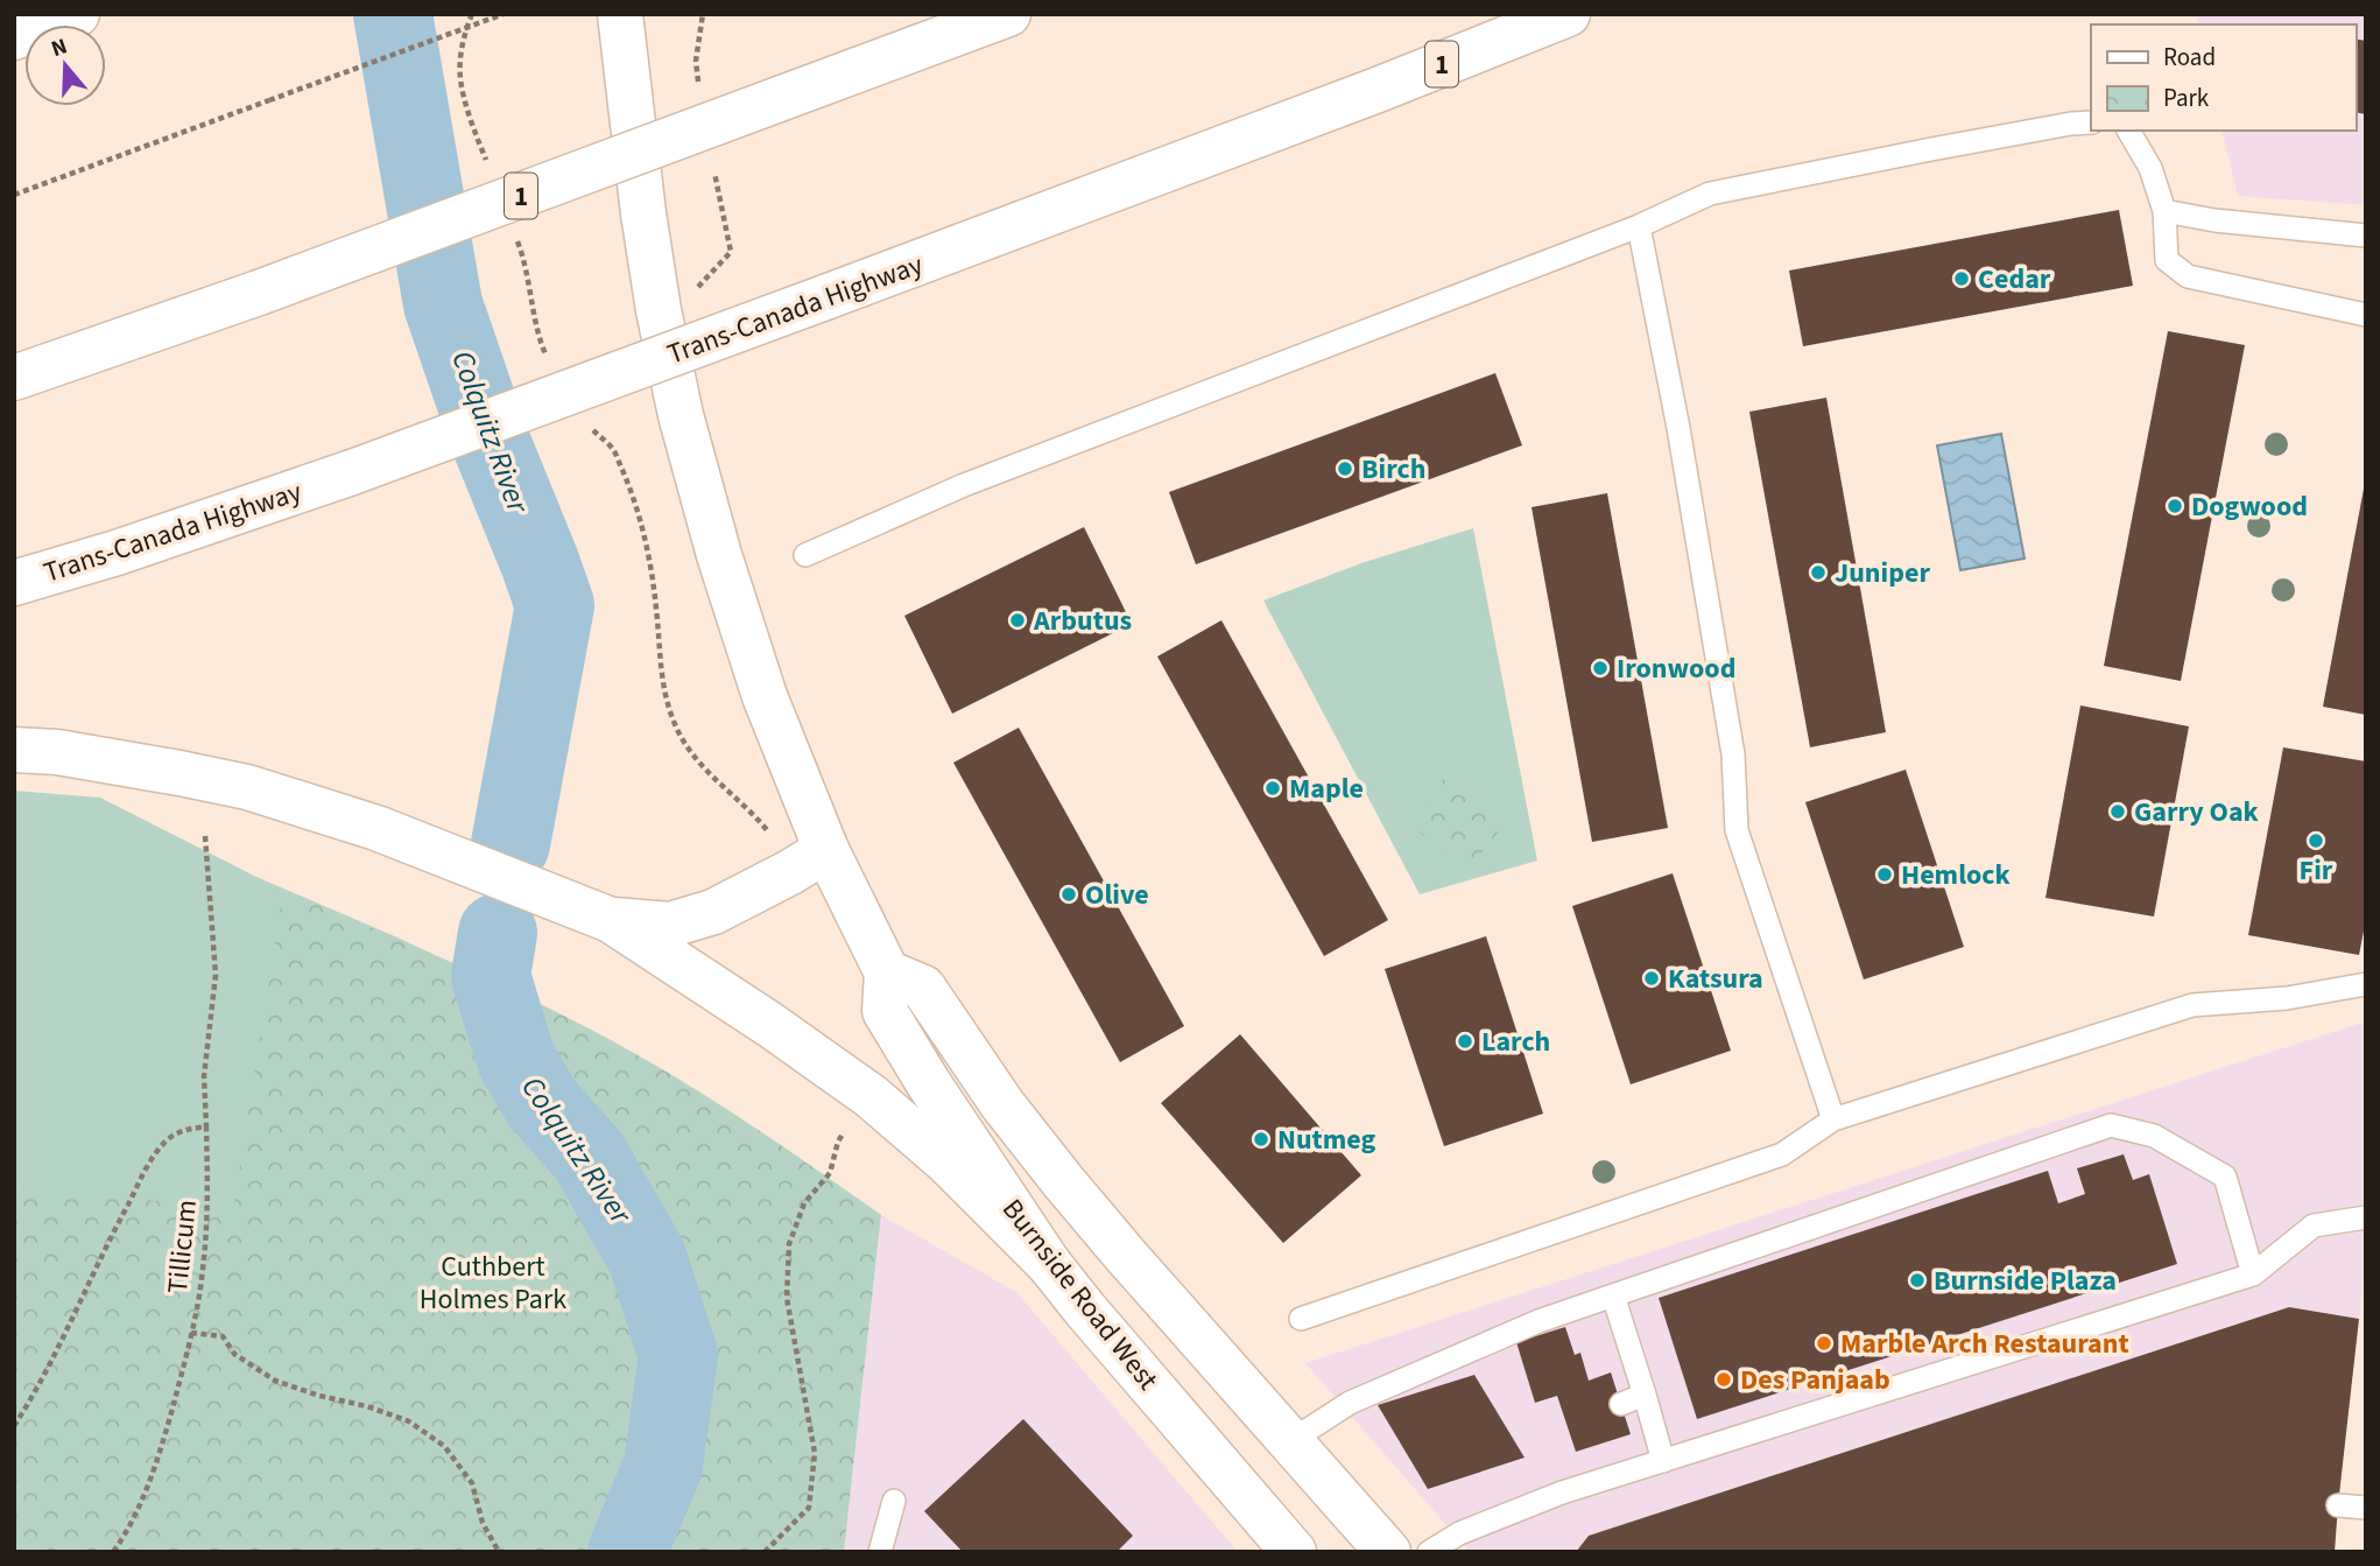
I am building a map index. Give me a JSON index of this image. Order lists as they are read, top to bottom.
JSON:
{
  "streets": {
    "main road": ["1", "Trans-Canada Highway", "Burnside Road West"],
    "path": ["Tillicum"]
  },
  "water": ["Colquitz River"],
  "parks": ["Cuthbert Holmes Park"],
  "places": [
    "Cedar",
    "Birch",
    "Dogwood",
    "Juniper",
    "Arbutus",
    "Ironwood",
    "Maple",
    "Garry Oak",
    "Fir",
    "Hemlock",
    "Olive",
    "Katsura",
    "Larch",
    "Nutmeg",
    "Burnside Plaza",
    "Marble Arch Restaurant",
    "Des Panjaab"
  ],
  "legend": ["Road", "Park"],
  "north": "top"
}
